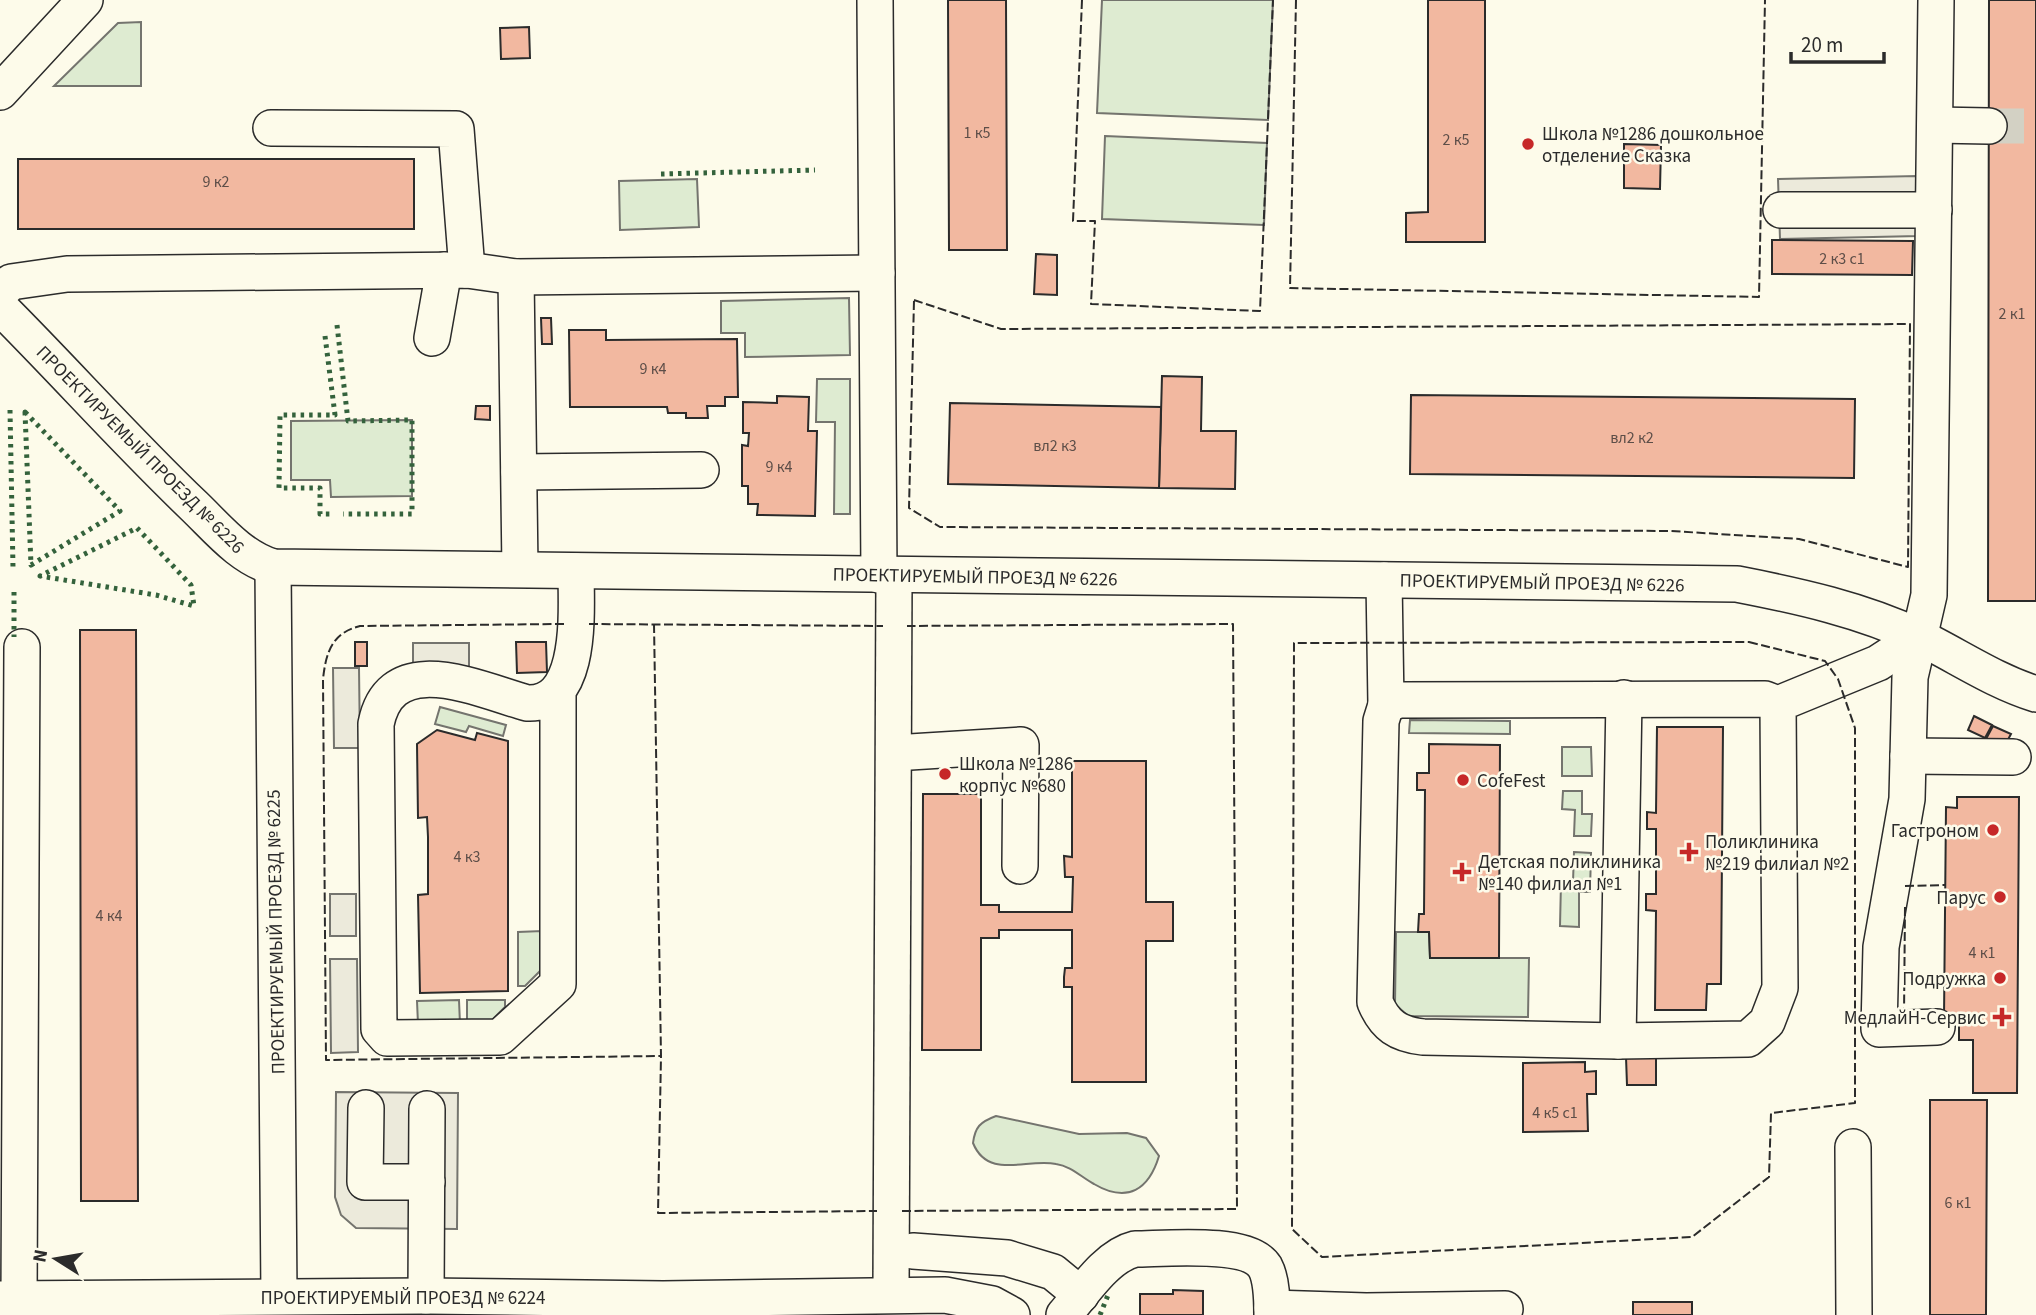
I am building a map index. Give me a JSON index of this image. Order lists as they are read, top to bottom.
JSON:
{
  "streets": {
    "street": ["ПРОЕКТИРУЕМЫЙ ПРОЕЗД № 6226", "ПРОЕКТИРУЕМЫЙ ПРОЕЗД № 6225", "ПРОЕКТИРУЕМЫЙ ПРОЕЗД № 6224"]
  },
  "crossings": [
    ["ПРОЕКТИРУЕМЫЙ ПРОЕЗД № 6226", "ПРОЕКТИРУЕМЫЙ ПРОЕЗД № 6225"],
    ["ПРОЕКТИРУЕМЫЙ ПРОЕЗД № 6225", "ПРОЕКТИРУЕМЫЙ ПРОЕЗД № 6224"]
  ],
  "places": {
    "other": [
      "Школа №1286 дошкольное отделение Сказка",
      "Школа №1286 корпус №680",
      "CofeFest",
      "Гастроном",
      "Парус",
      "Подружка"
    ],
    "health": ["Поликлиника №219 филиал №2", "Детская поликлиника №140 филиал №1", "МедлайН-Сервис"]
  },
  "house_numbers": [
    "1 к5",
    "2 к5",
    "9 к2",
    "2 к3 с1",
    "2 к1",
    "9 к4",
    "вл2 к2",
    "вл2 к3",
    "9 к4",
    "4 к3",
    "4 к4",
    "4 к1",
    "4 к5 с1",
    "6 к1"
  ],
  "scale_bar": "20 m",
  "north": "left"
}
